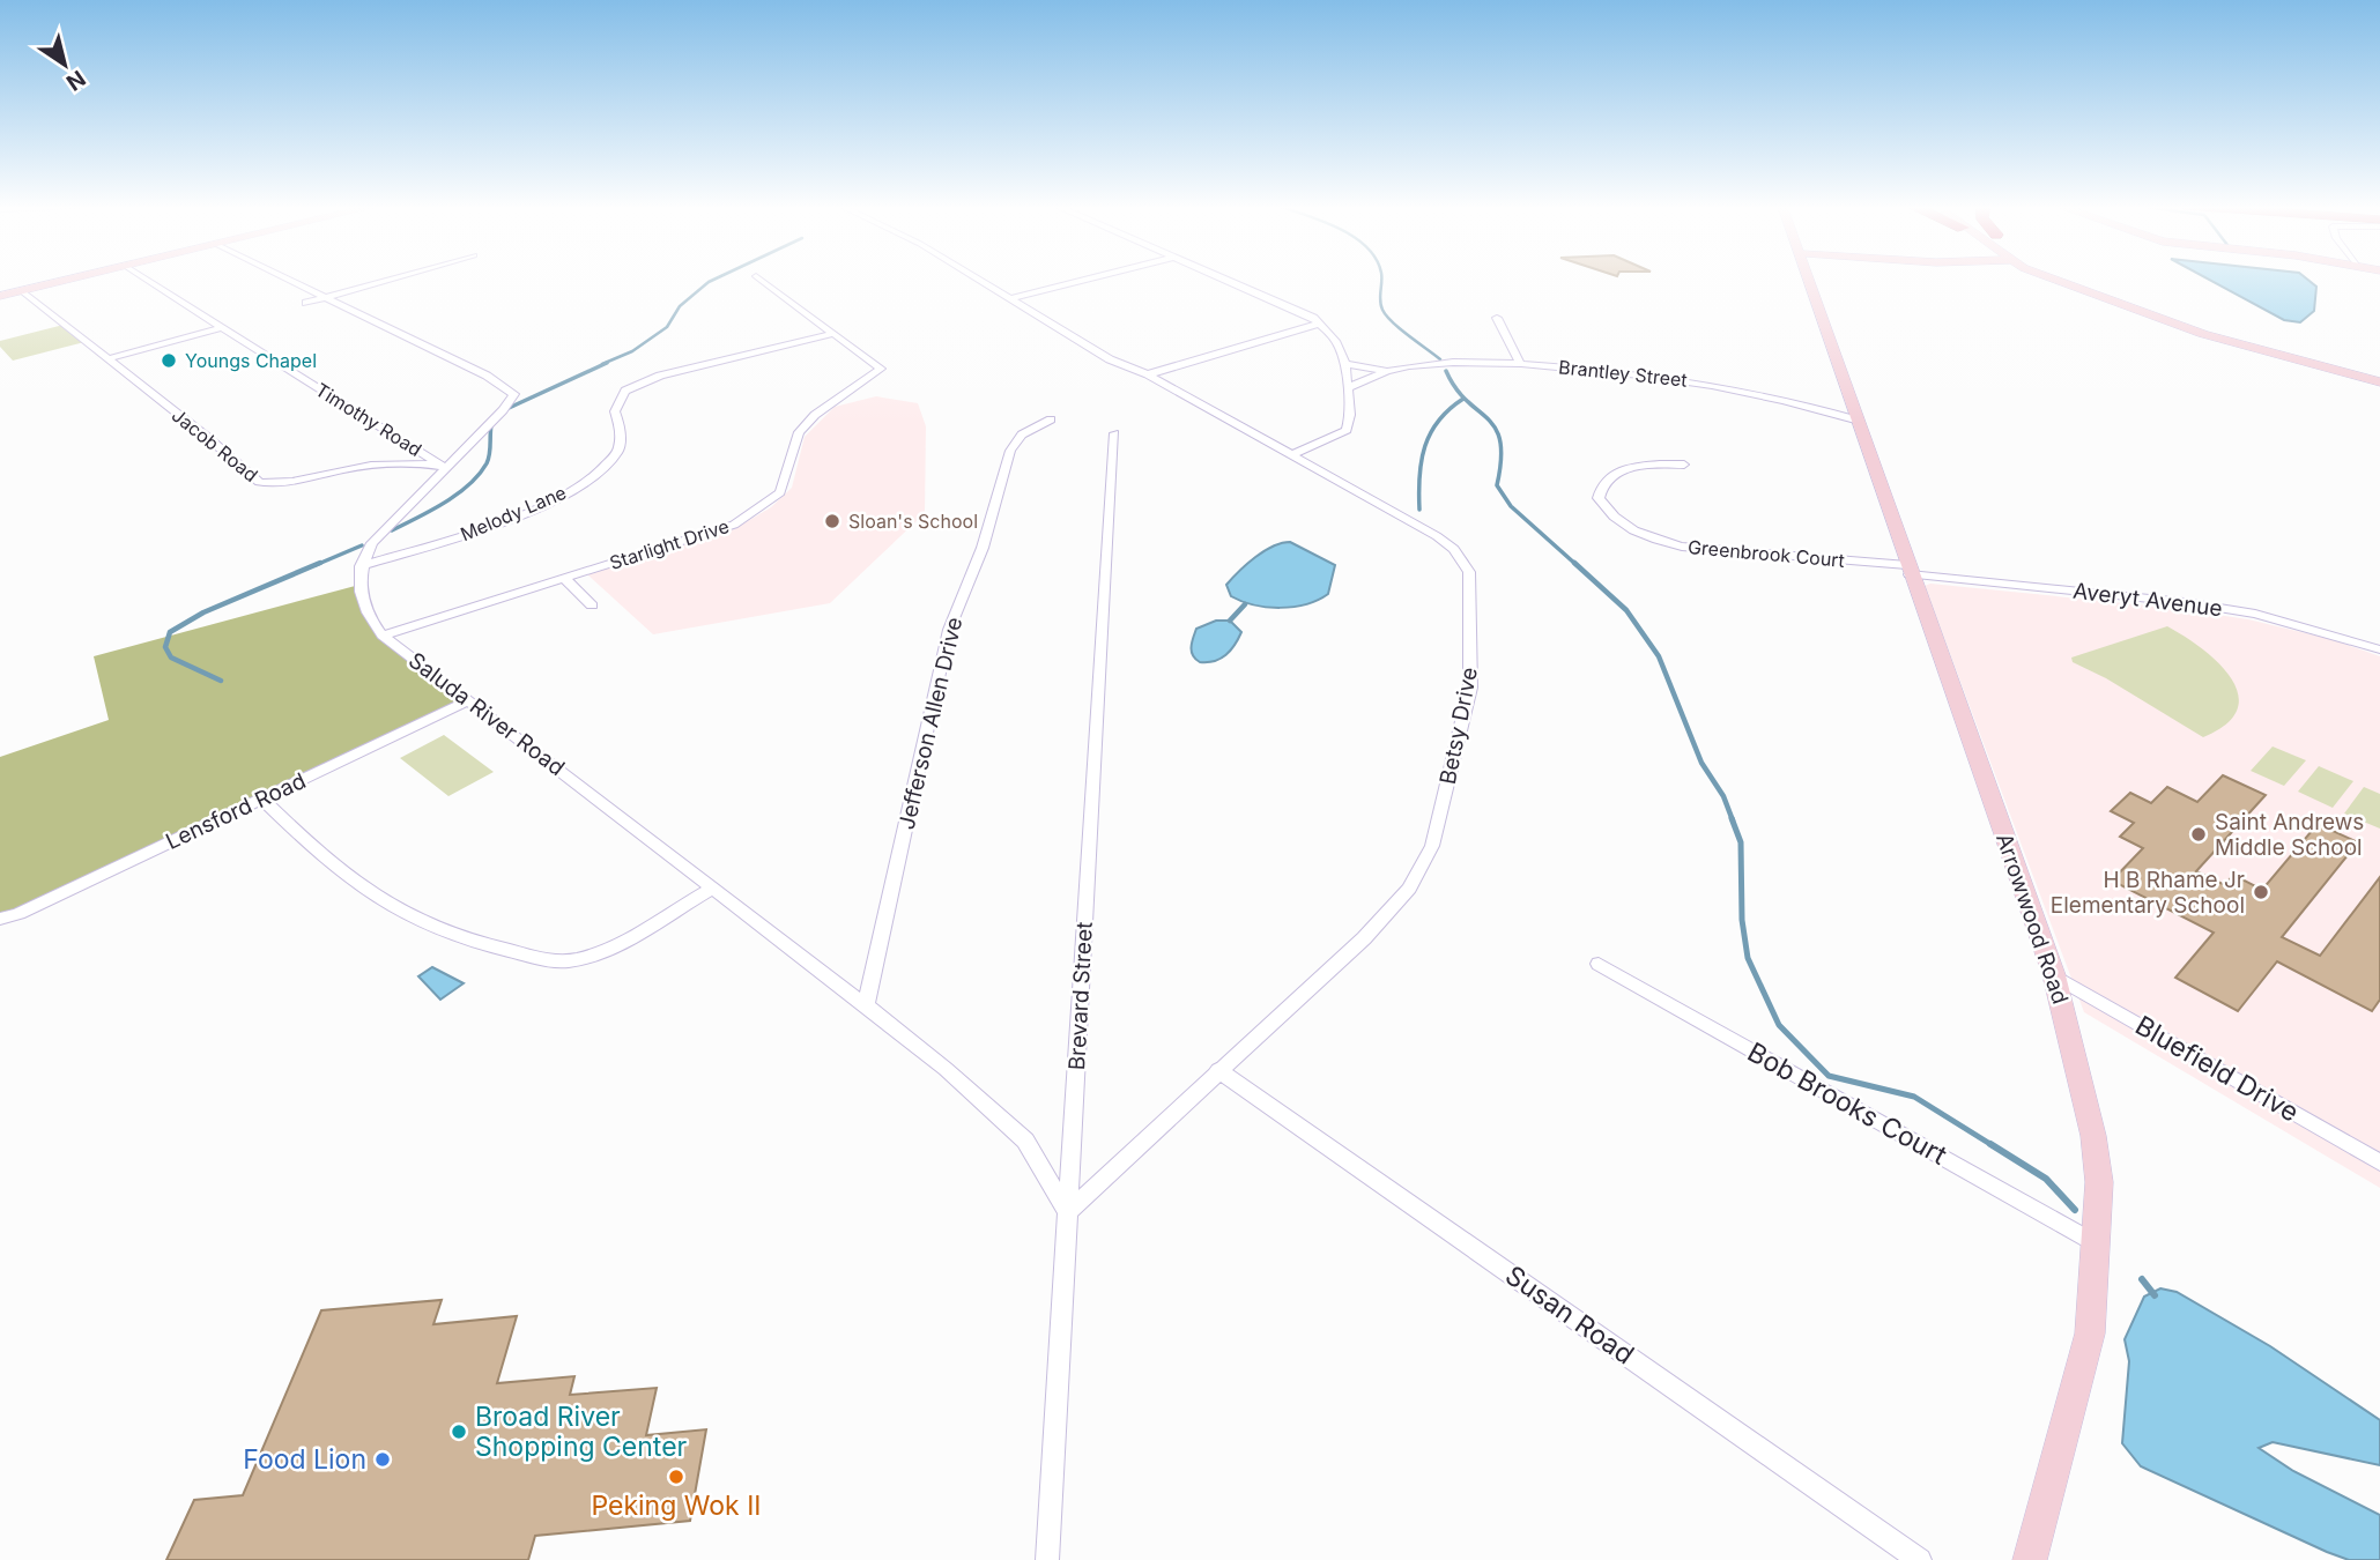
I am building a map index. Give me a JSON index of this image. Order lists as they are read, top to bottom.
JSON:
{
  "streets": {
    "street": [
      "Brantley Street",
      "Timothy Road",
      "Jacob Road",
      "Melody Lane",
      "Starlight Drive",
      "Greenbrook Court",
      "Averyt Avenue",
      "Saluda River Road",
      "Jefferson Allen Drive",
      "Betsy Drive",
      "Lensford Road",
      "Arrowwood Road",
      "Brevard Street",
      "Bluefield Drive",
      "Bob Brooks Court",
      "Susan Road"
    ]
  },
  "crossings": [
    ["Brantley Street", "Arrowwood Road"],
    ["Timothy Road", "Jacob Road"],
    ["Melody Lane", "Starlight Drive"],
    ["Melody Lane", "Saluda River Road"],
    ["Starlight Drive", "Saluda River Road"],
    ["Greenbrook Court", "Averyt Avenue"],
    ["Greenbrook Court", "Arrowwood Road"],
    ["Averyt Avenue", "Arrowwood Road"],
    ["Saluda River Road", "Jefferson Allen Drive"],
    ["Saluda River Road", "Betsy Drive"],
    ["Saluda River Road", "Lensford Road"],
    ["Saluda River Road", "Brevard Street"],
    ["Betsy Drive", "Brevard Street"],
    ["Betsy Drive", "Susan Road"],
    ["Arrowwood Road", "Bluefield Drive"],
    ["Arrowwood Road", "Bob Brooks Court"]
  ],
  "places": [
    "Youngs Chapel",
    "Sloan's School",
    "Saint Andrews Middle School",
    "H B Rhame Jr Elementary School",
    "Broad River Shopping Center",
    "Food Lion",
    "Peking Wok II"
  ],
  "north": "bottom right"
}
